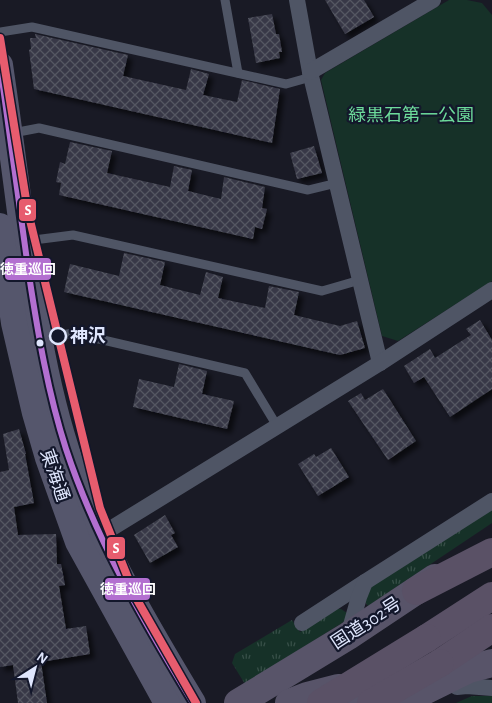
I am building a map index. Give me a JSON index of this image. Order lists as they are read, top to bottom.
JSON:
{
  "streets": {
    "highway": ["国道302号"],
    "main road": ["東海通"]
  },
  "parks": ["緑黒石第一公園"],
  "places": ["神沢"],
  "lines": ["transit line S", "transit line 徳重巡回"],
  "north": "top right"
}
